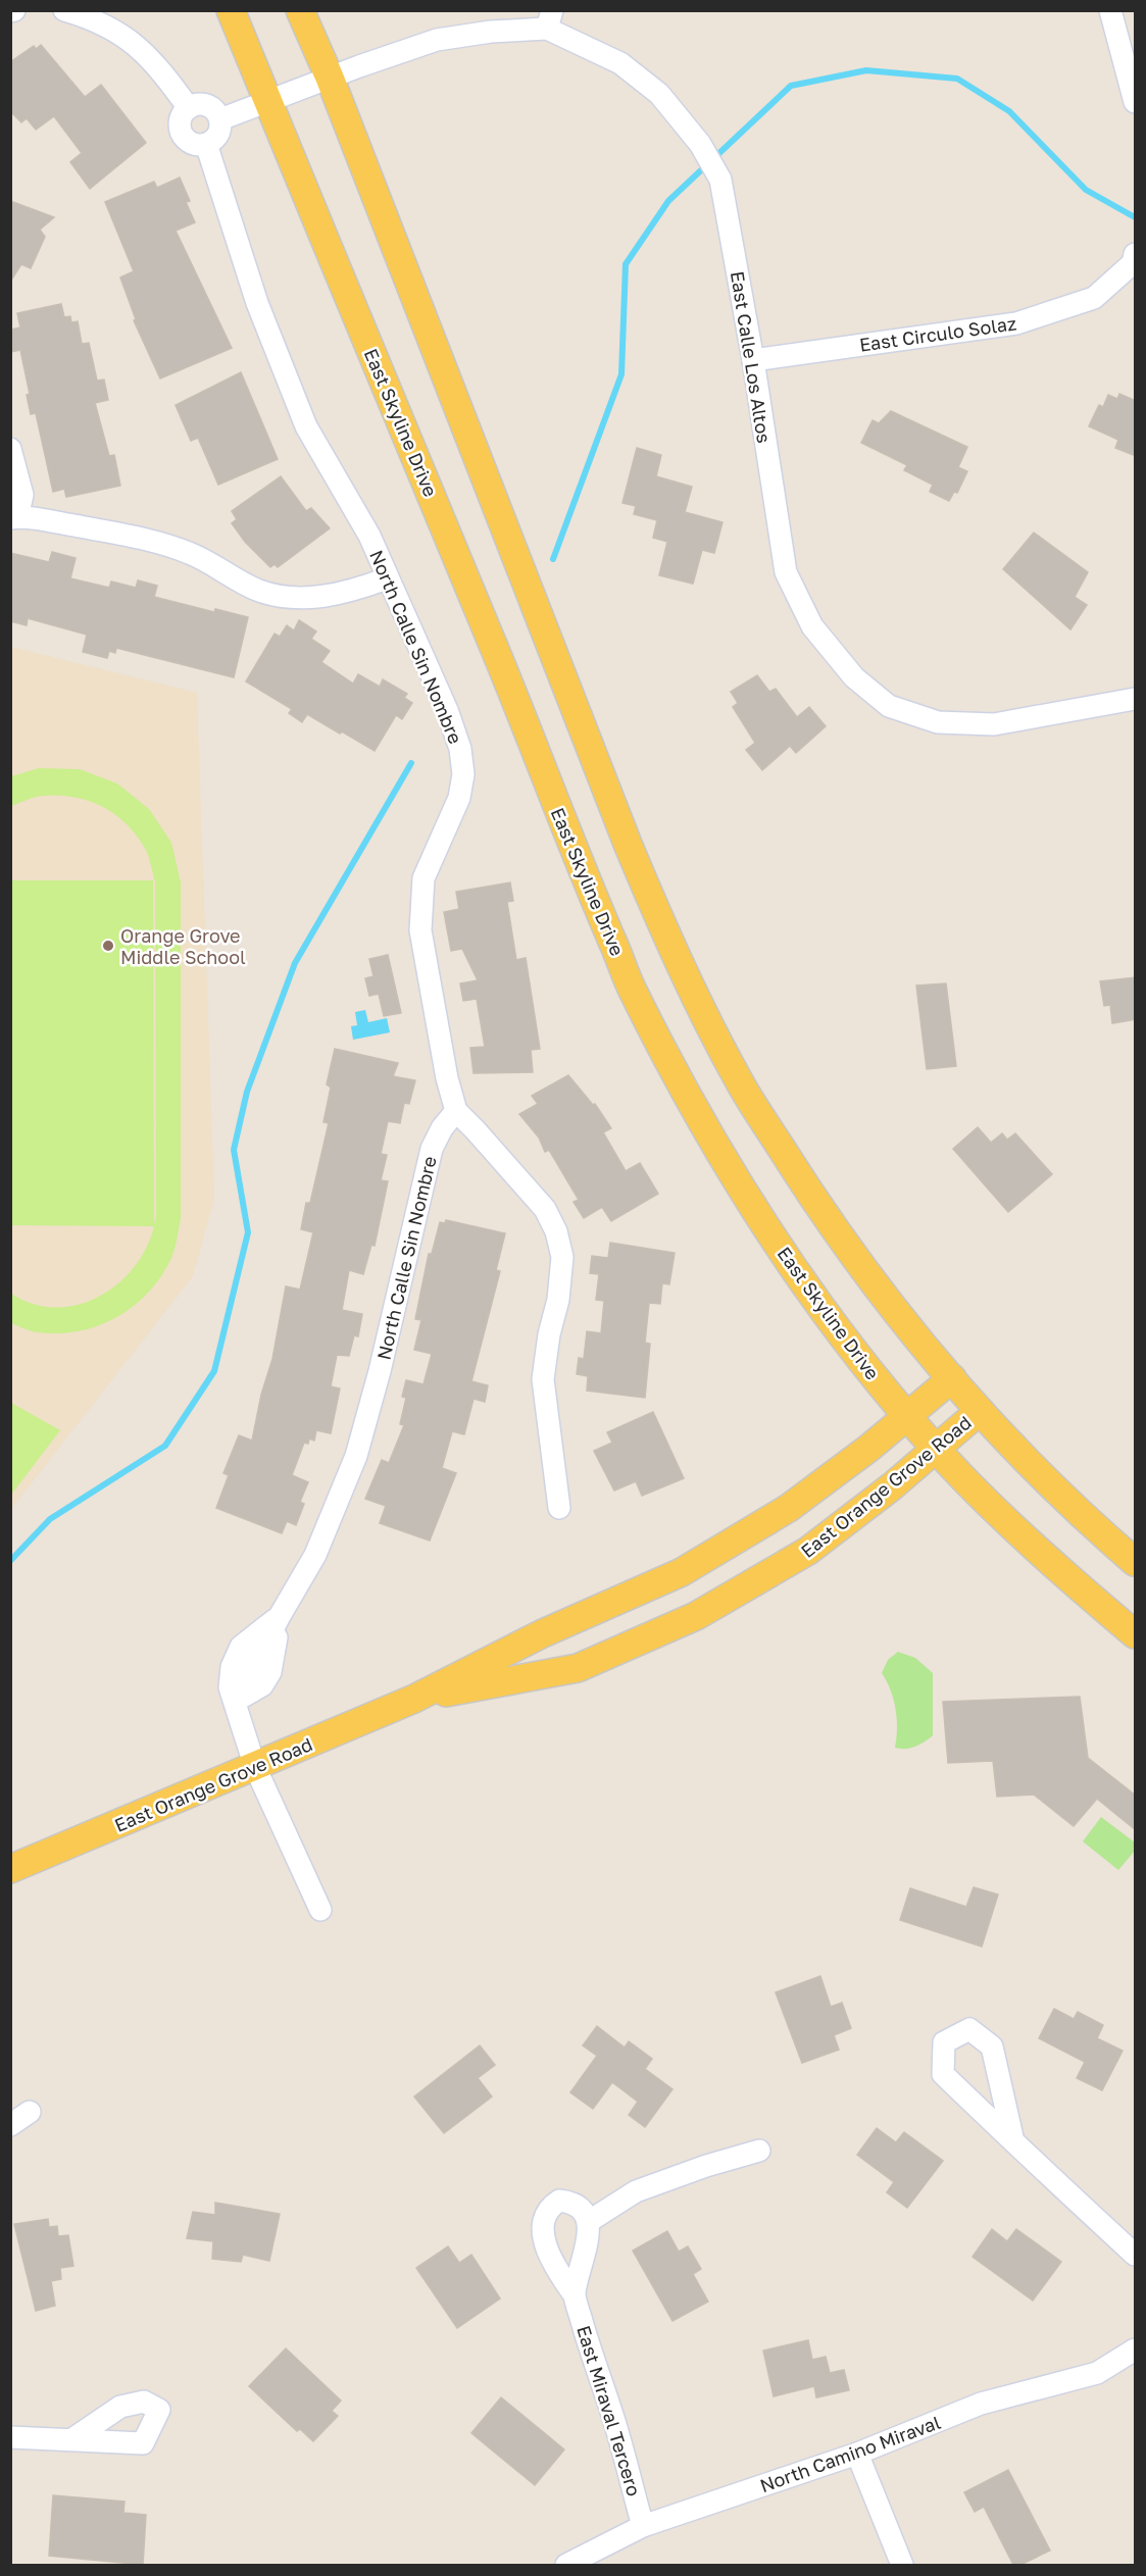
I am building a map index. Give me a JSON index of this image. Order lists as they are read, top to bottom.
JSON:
{
  "streets": {
    "main road": ["East Skyline Drive", "East Orange Grove Road"],
    "street": [
      "East Circulo Solaz",
      "East Calle Los Altos",
      "North Calle Sin Nombre",
      "East Miraval Tercero",
      "North Camino Miraval"
    ]
  },
  "crossings": [
    ["East Circulo Solaz", "East Calle Los Altos"],
    ["East Calle Los Altos", "East Skyline Drive"],
    ["East Calle Los Altos", "North Calle Sin Nombre"],
    ["East Skyline Drive", "East Orange Grove Road"],
    ["North Calle Sin Nombre", "East Orange Grove Road"],
    ["East Miraval Tercero", "North Camino Miraval"]
  ],
  "places": ["Orange Grove Middle School"]
}
